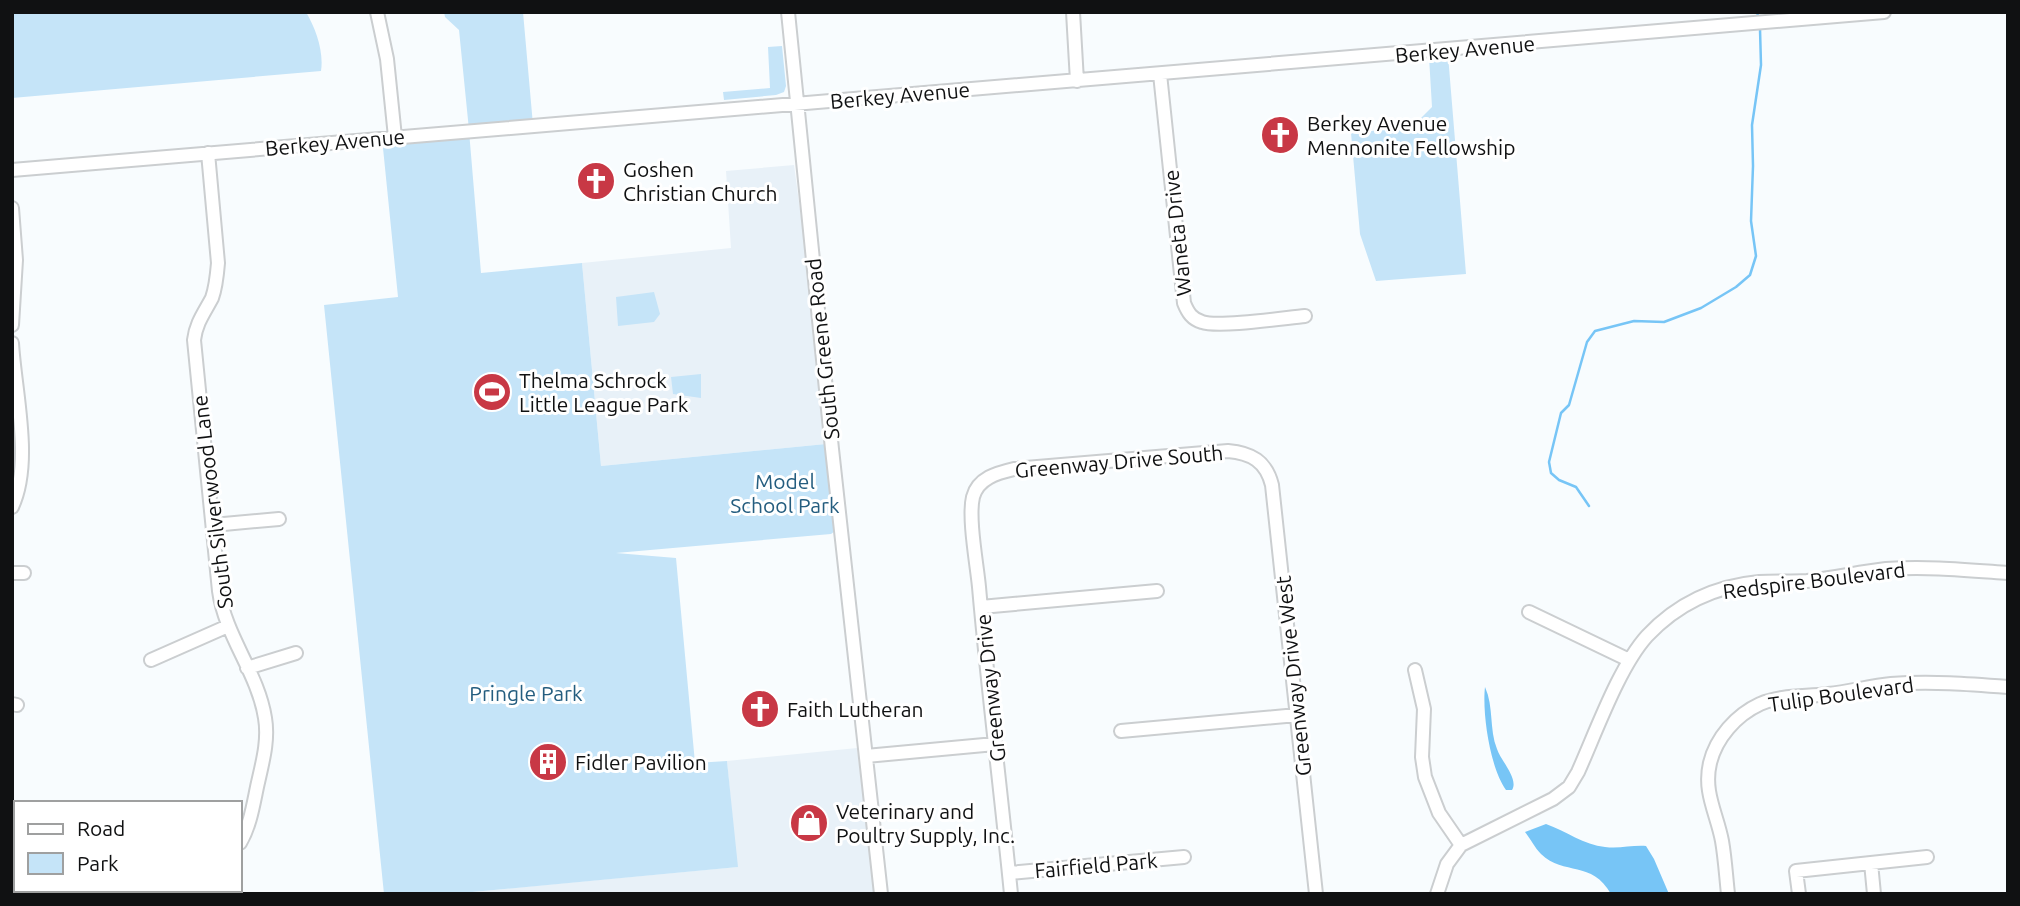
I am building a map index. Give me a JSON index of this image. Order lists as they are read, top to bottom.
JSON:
{
  "streets": {
    "street": [
      "Berkey Avenue",
      "Waneta Drive",
      "South Greene Road",
      "Greenway Drive South",
      "South Silverwood Lane",
      "Redspire Boulevard",
      "Greenway Drive West",
      "Greenway Drive",
      "Tulip Boulevard",
      "Fairfield Park"
    ]
  },
  "crossings": [
    ["Berkey Avenue", "Waneta Drive"],
    ["Berkey Avenue", "South Greene Road"],
    ["Berkey Avenue", "South Silverwood Lane"],
    ["Greenway Drive South", "Greenway Drive West"],
    ["Greenway Drive South", "Greenway Drive"],
    ["Greenway Drive", "Fairfield Park"]
  ],
  "parks": ["Model School Park", "Pringle Park"],
  "places": {
    "church": ["Berkey Avenue Mennonite Fellowship", "Goshen Christian Church", "Faith Lutheran"],
    "sports": ["Thelma Schrock Little League Park"],
    "building": ["Fidler Pavilion"],
    "shop": ["Veterinary and Poultry Supply, Inc."]
  },
  "legend": ["Road", "Park"]
}
